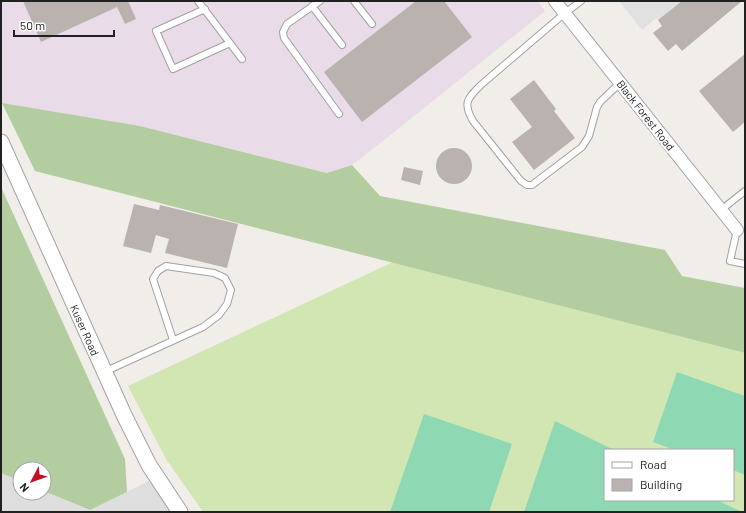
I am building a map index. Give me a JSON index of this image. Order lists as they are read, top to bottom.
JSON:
{
  "streets": {
    "street": ["Black Forest Road", "Kuser Road"]
  },
  "legend": ["Road", "Building"],
  "scale_bar": "50 m",
  "north": "bottom left"
}
